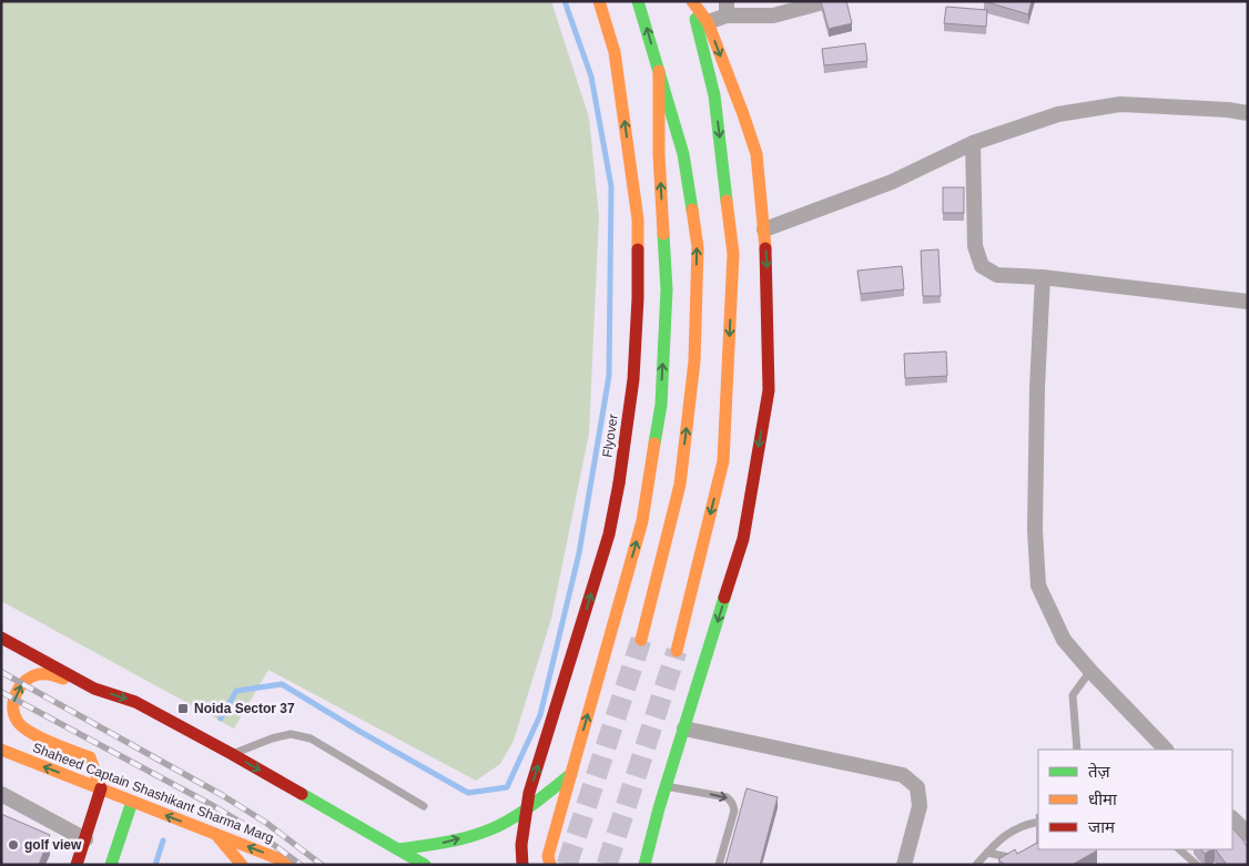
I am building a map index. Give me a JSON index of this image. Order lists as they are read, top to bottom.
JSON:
{
  "streets": {
    "main road": ["Flyover", "Shaheed Captain Shashikant Sharma Marg"]
  },
  "places": {
    "transit": ["Noida Sector 37"],
    "other": ["golf view"]
  },
  "legend": ["तेज़", "धीमा", "जाम"]
}
